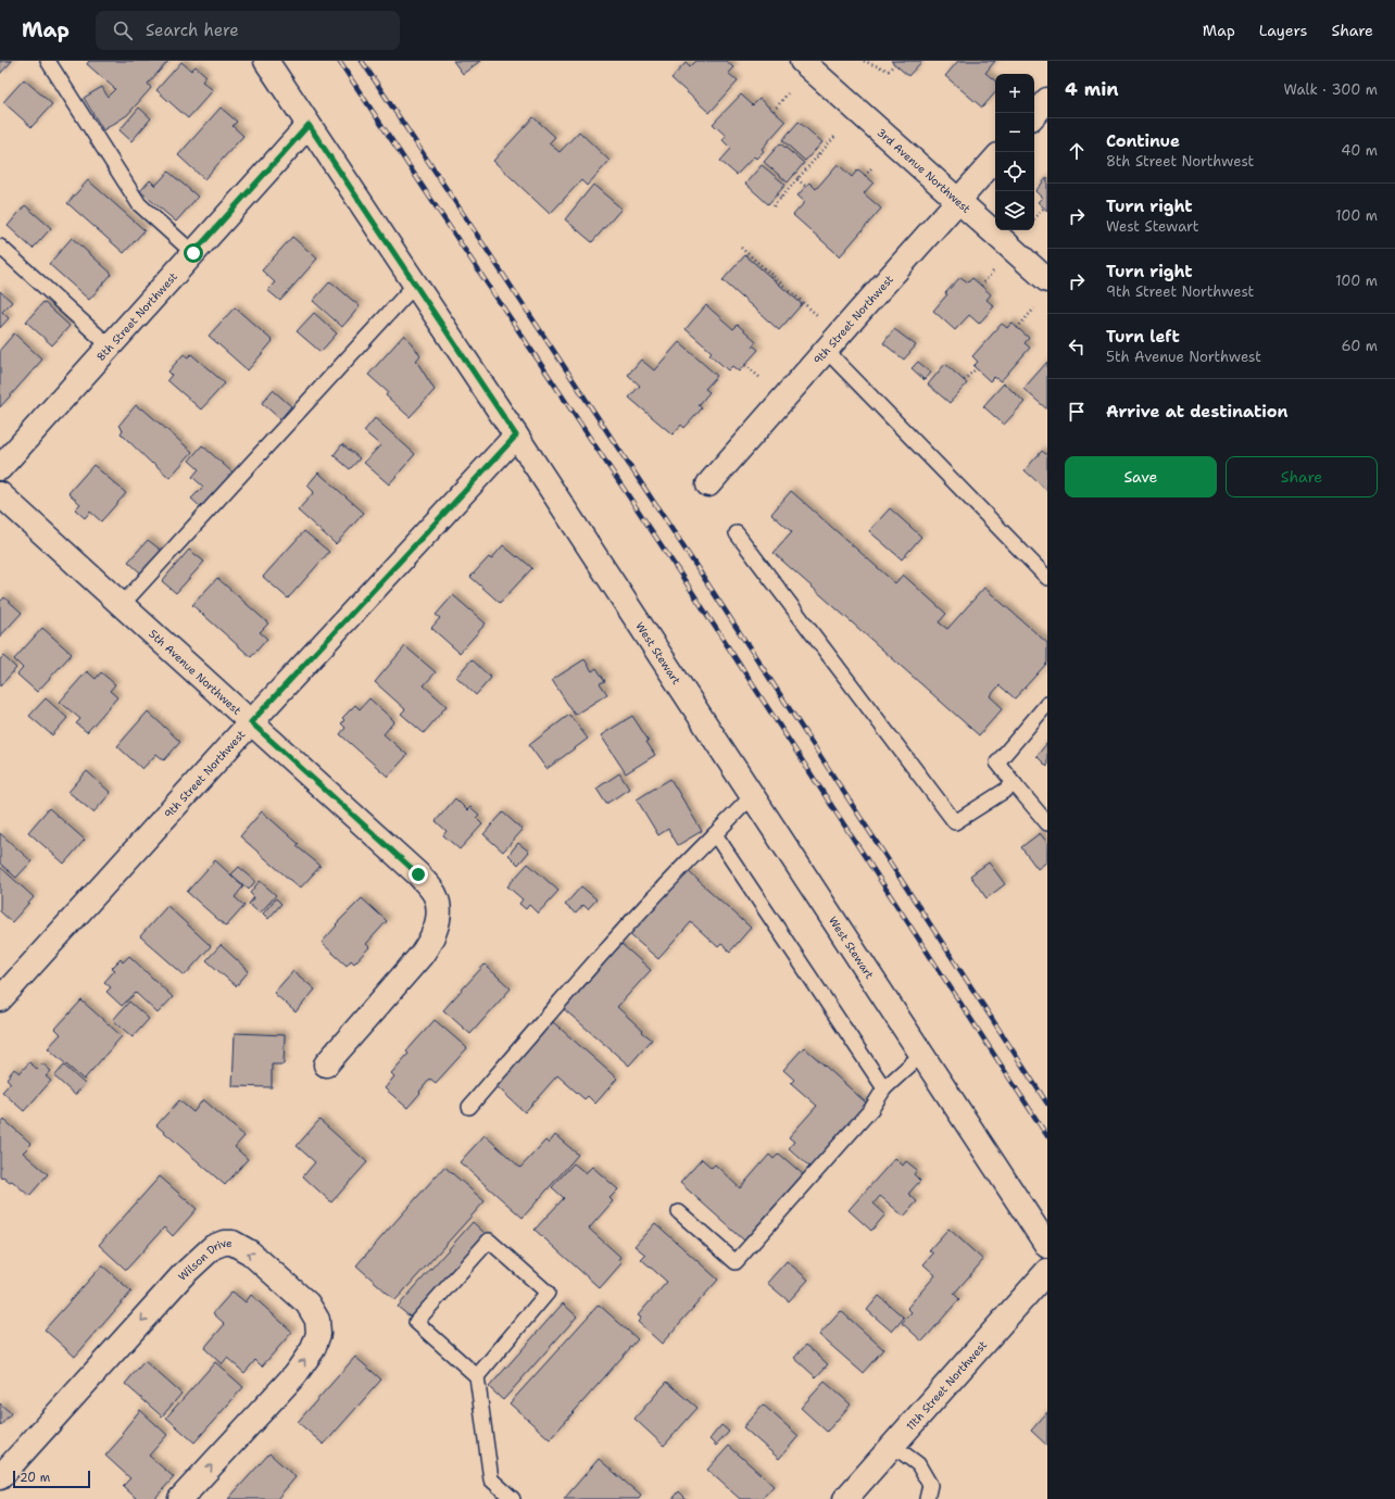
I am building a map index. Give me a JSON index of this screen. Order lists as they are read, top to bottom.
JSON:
{
  "streets": {
    "street": [
      "3rd Avenue Northwest",
      "8th Street Northwest",
      "9th Street Northwest",
      "West Stewart",
      "5th Avenue Northwest",
      "Wilson Drive",
      "11th Street Northwest"
    ]
  },
  "crossings": [
    ["3rd Avenue Northwest", "9th Street Northwest"],
    ["8th Street Northwest", "West Stewart"],
    ["9th Street Northwest", "West Stewart"],
    ["9th Street Northwest", "5th Avenue Northwest"]
  ],
  "scale_bar": "20 m",
  "page": {
    "header": "Map",
    "search": "Search here",
    "nav": ["Map", "Layers", "Share"],
    "heading": ["4 min", "Walk · 300 m"],
    "map_buttons": ["+", "−"],
    "list": [
      ["Continue", "8th Street Northwest", "40 m"],
      ["Turn right", "West Stewart", "100 m"],
      ["Turn right", "9th Street Northwest", "100 m"],
      ["Turn left", "5th Avenue Northwest", "60 m"],
      "Arrive at destination"
    ],
    "buttons": ["Save", "Share"],
    "scale": "20 m"
  }
}
